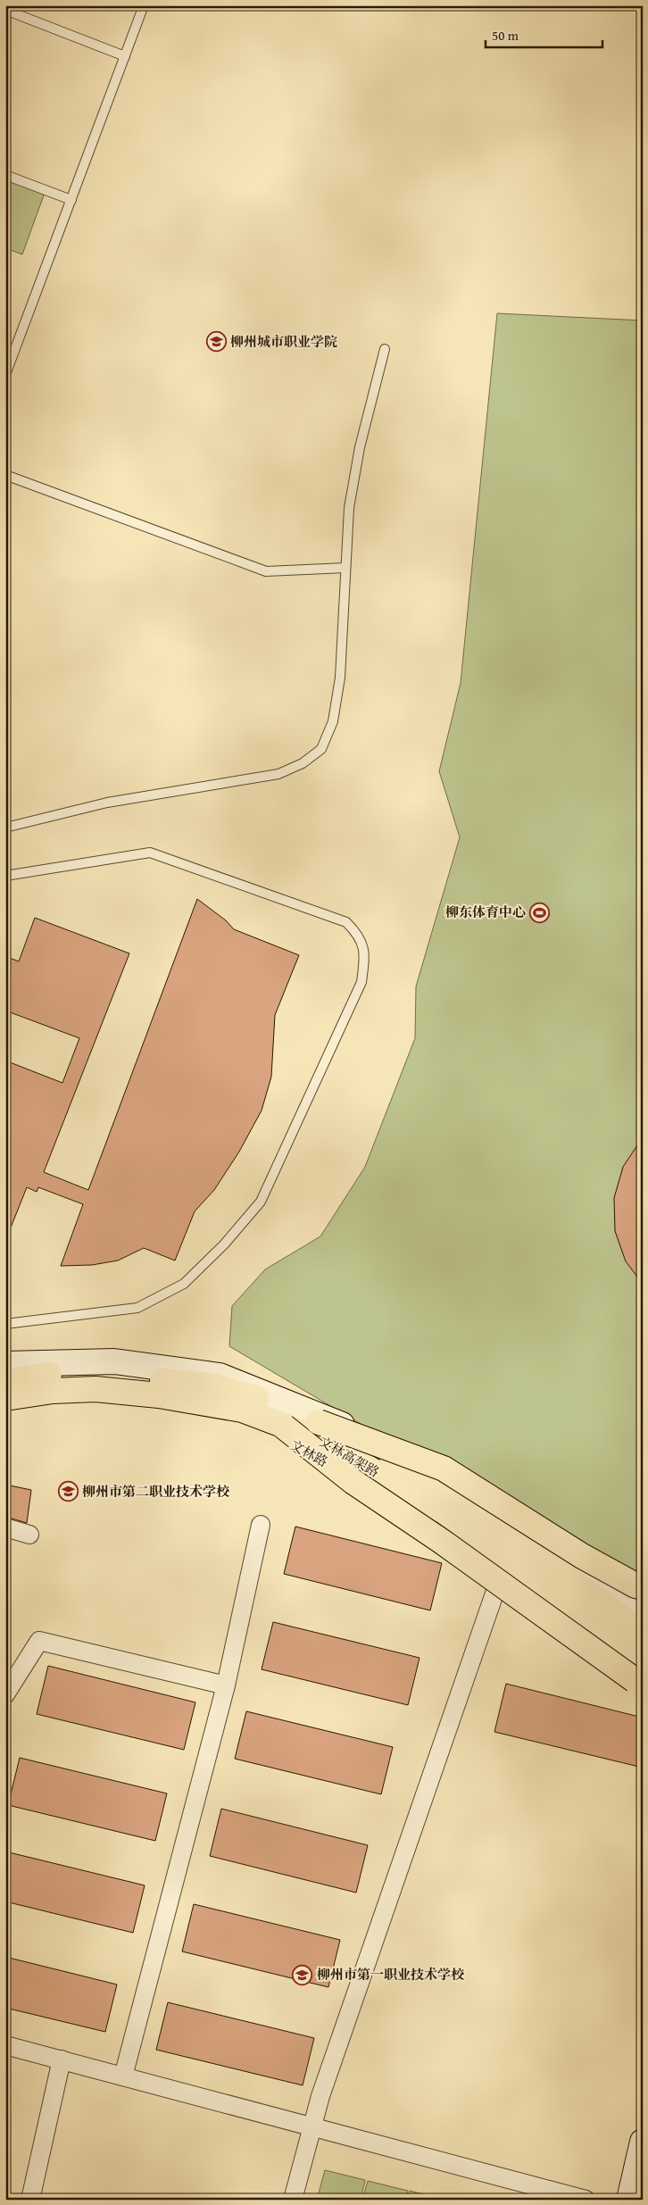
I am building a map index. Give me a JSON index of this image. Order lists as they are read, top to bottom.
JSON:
{
  "streets": {
    "highway": ["文林高架路"],
    "main road": ["文林路"]
  },
  "places": {
    "school or university": ["柳州城市职业学院", "柳州市第二职业技术学校", "柳州市第一职业技术学校"],
    "sports": ["柳东体育中心"]
  },
  "scale_bar": "50 m"
}
